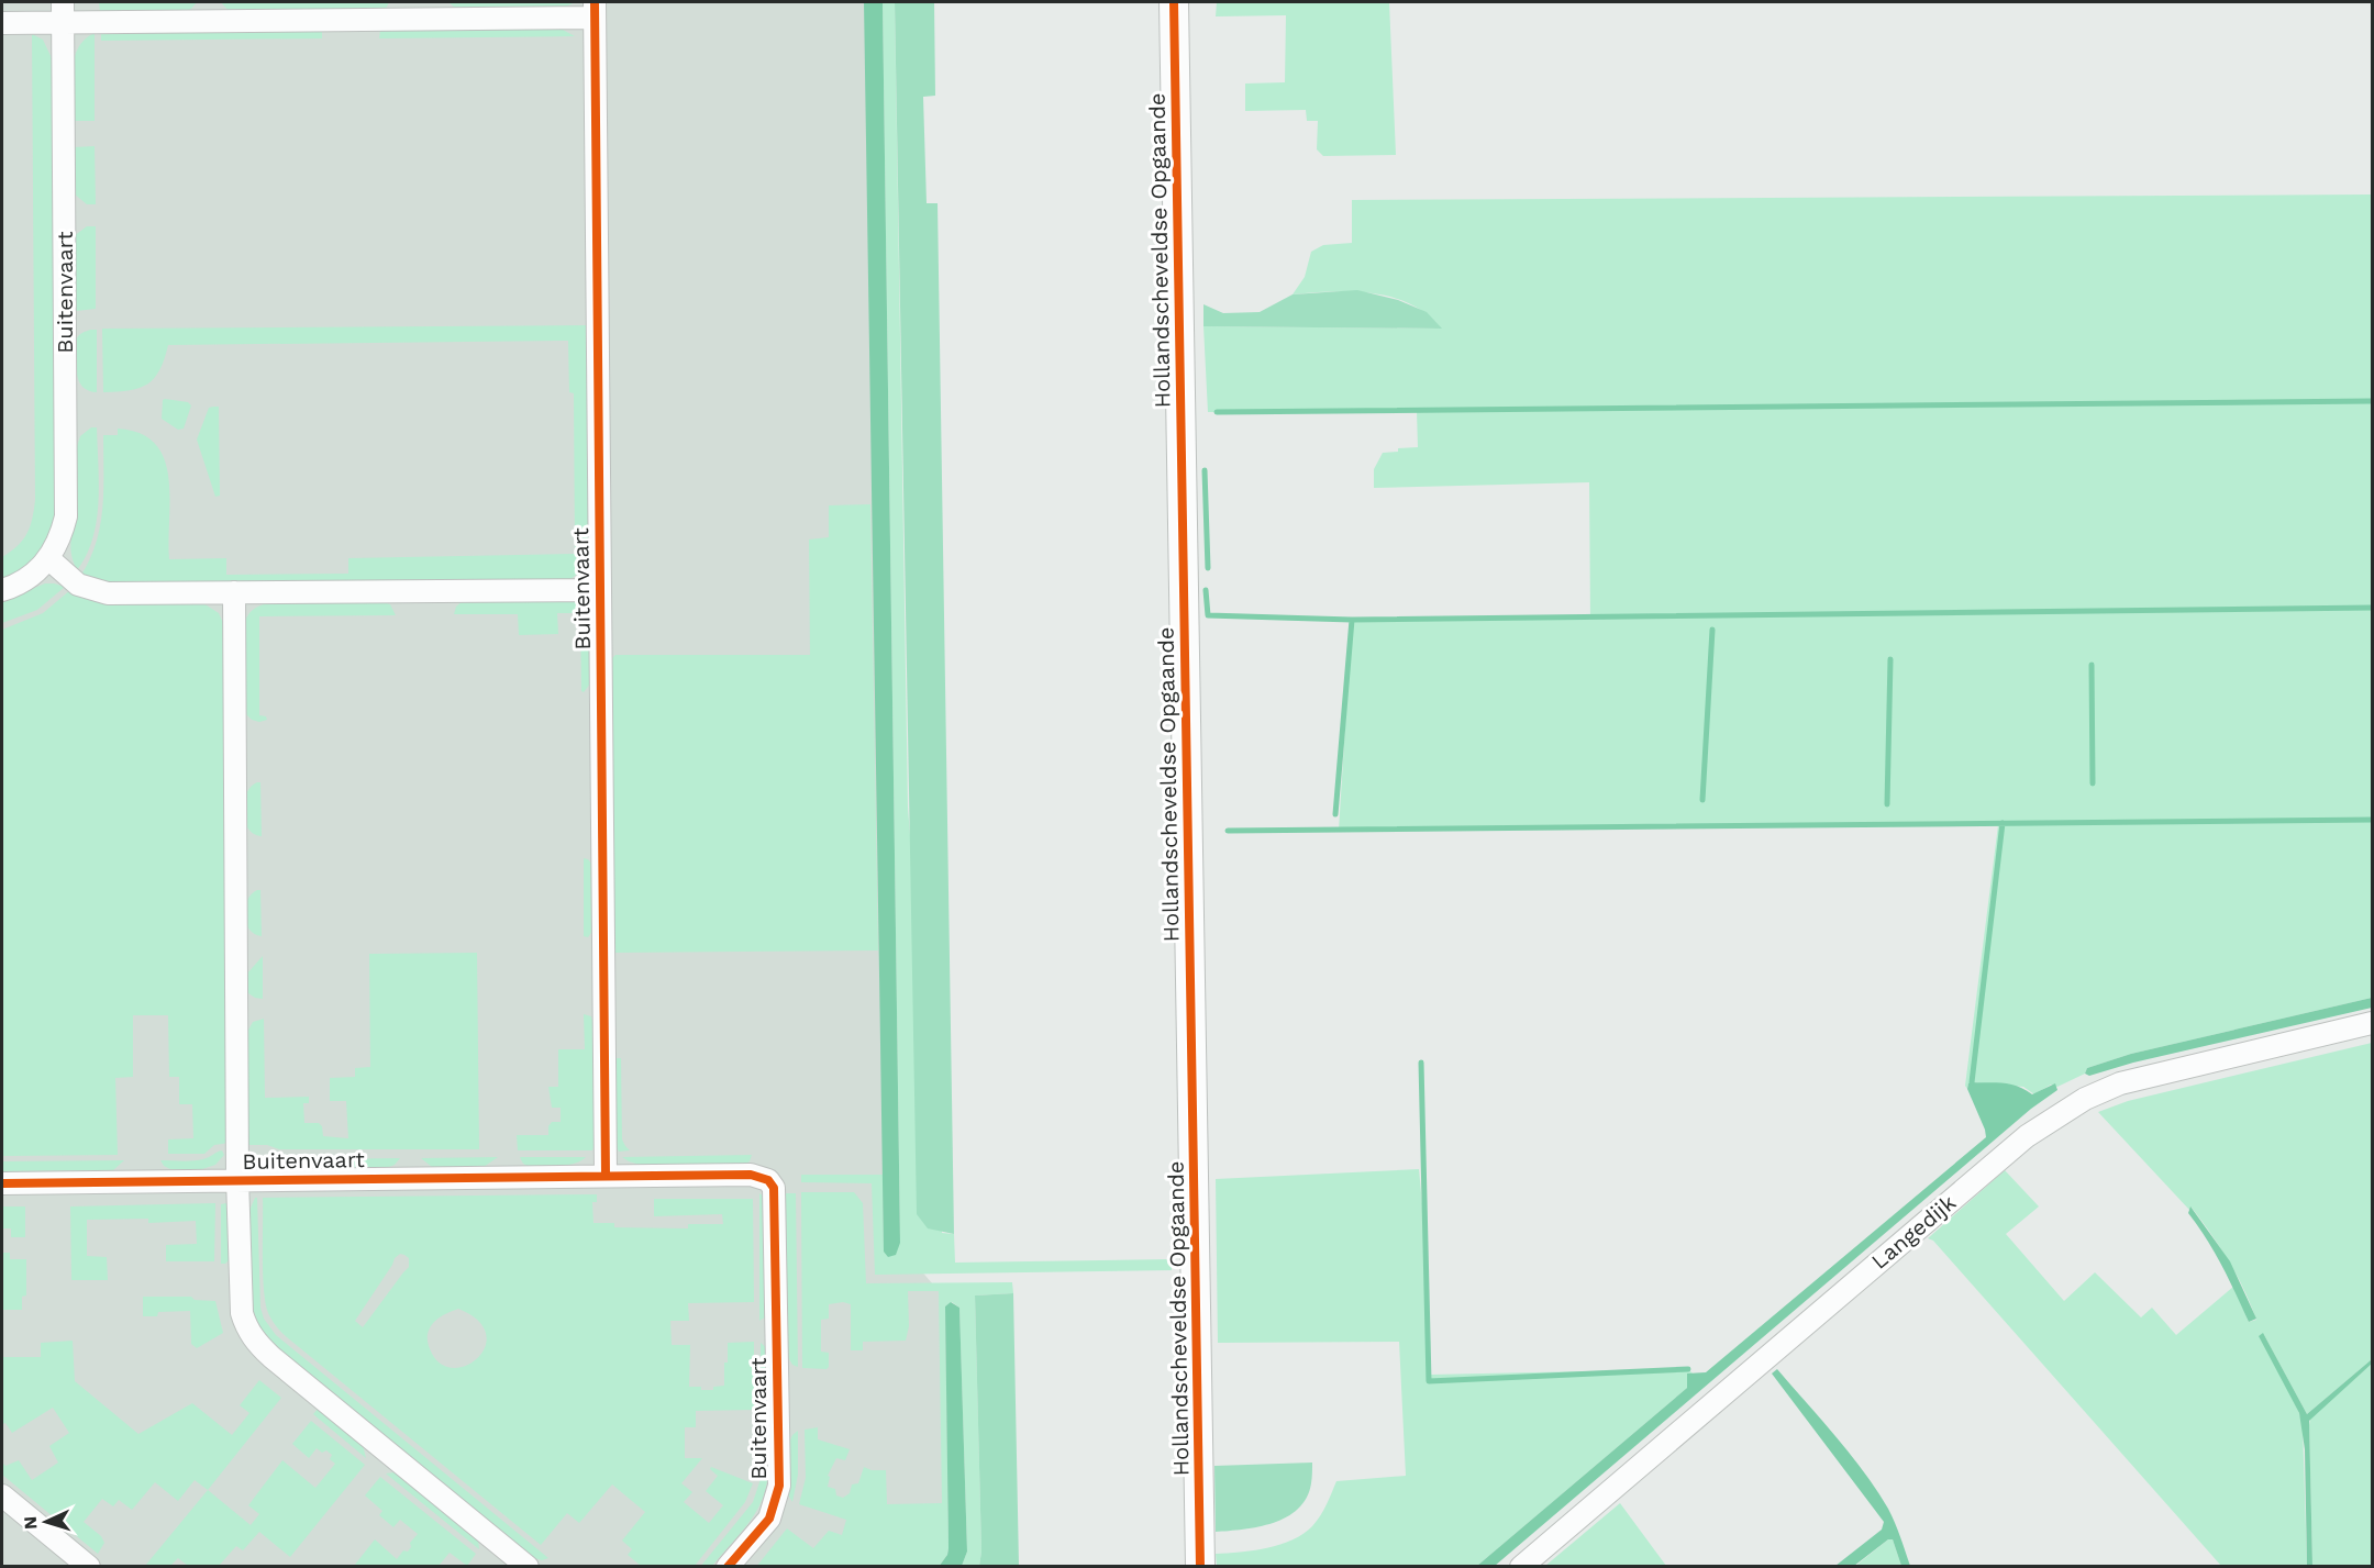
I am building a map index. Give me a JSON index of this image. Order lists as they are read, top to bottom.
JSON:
{
  "streets": {
    "street": ["Hollandscheveldse Opgaande", "Buitenvaart", "Langedijk"]
  },
  "north": "left"
}
